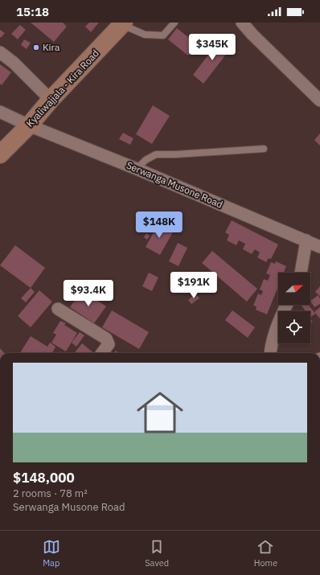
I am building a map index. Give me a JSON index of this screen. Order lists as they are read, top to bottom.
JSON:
{
  "streets": {
    "street": ["Kyaliwajjala - Kira Road", "Serwanga Musone Road"]
  },
  "crossings": [
    ["Kyaliwajjala - Kira Road", "Serwanga Musone Road"]
  ],
  "places": ["Kira"],
  "north": "right",
  "page": {
    "status": "15:18",
    "price": [
      "$345K",
      "$148K",
      "$191K",
      "$93.4K"
    ],
    "list": [
      {
        "name": "$148,000",
        "note": "2 rooms · 78 m² · Serwanga Musone Road"
      }
    ],
    "tabs": ["Map", "Saved", "Home"]
  }
}
